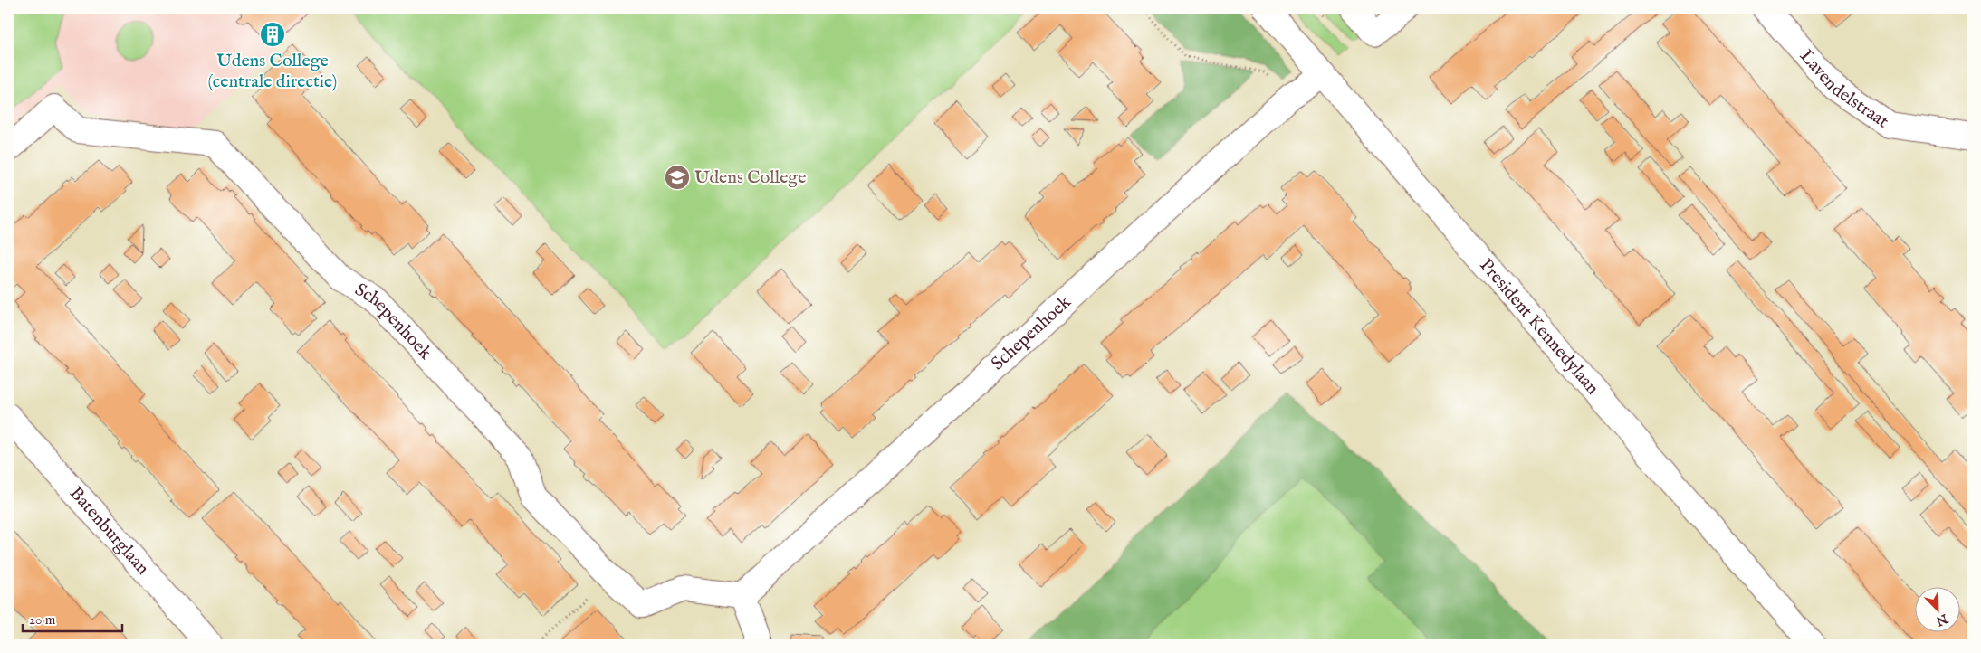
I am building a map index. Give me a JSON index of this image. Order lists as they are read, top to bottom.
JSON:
{
  "streets": {
    "street": [
      "Lavendelstraat",
      "Schepenhoek",
      "President Kennedylaan",
      "Batenburglaan"
    ]
  },
  "crossings": [
    ["Schepenhoek", "President Kennedylaan"]
  ],
  "places": {
    "building": ["Udens College (centrale directie)"],
    "school or university": ["Udens College"]
  },
  "scale_bar": "20 m",
  "north": "bottom right"
}
